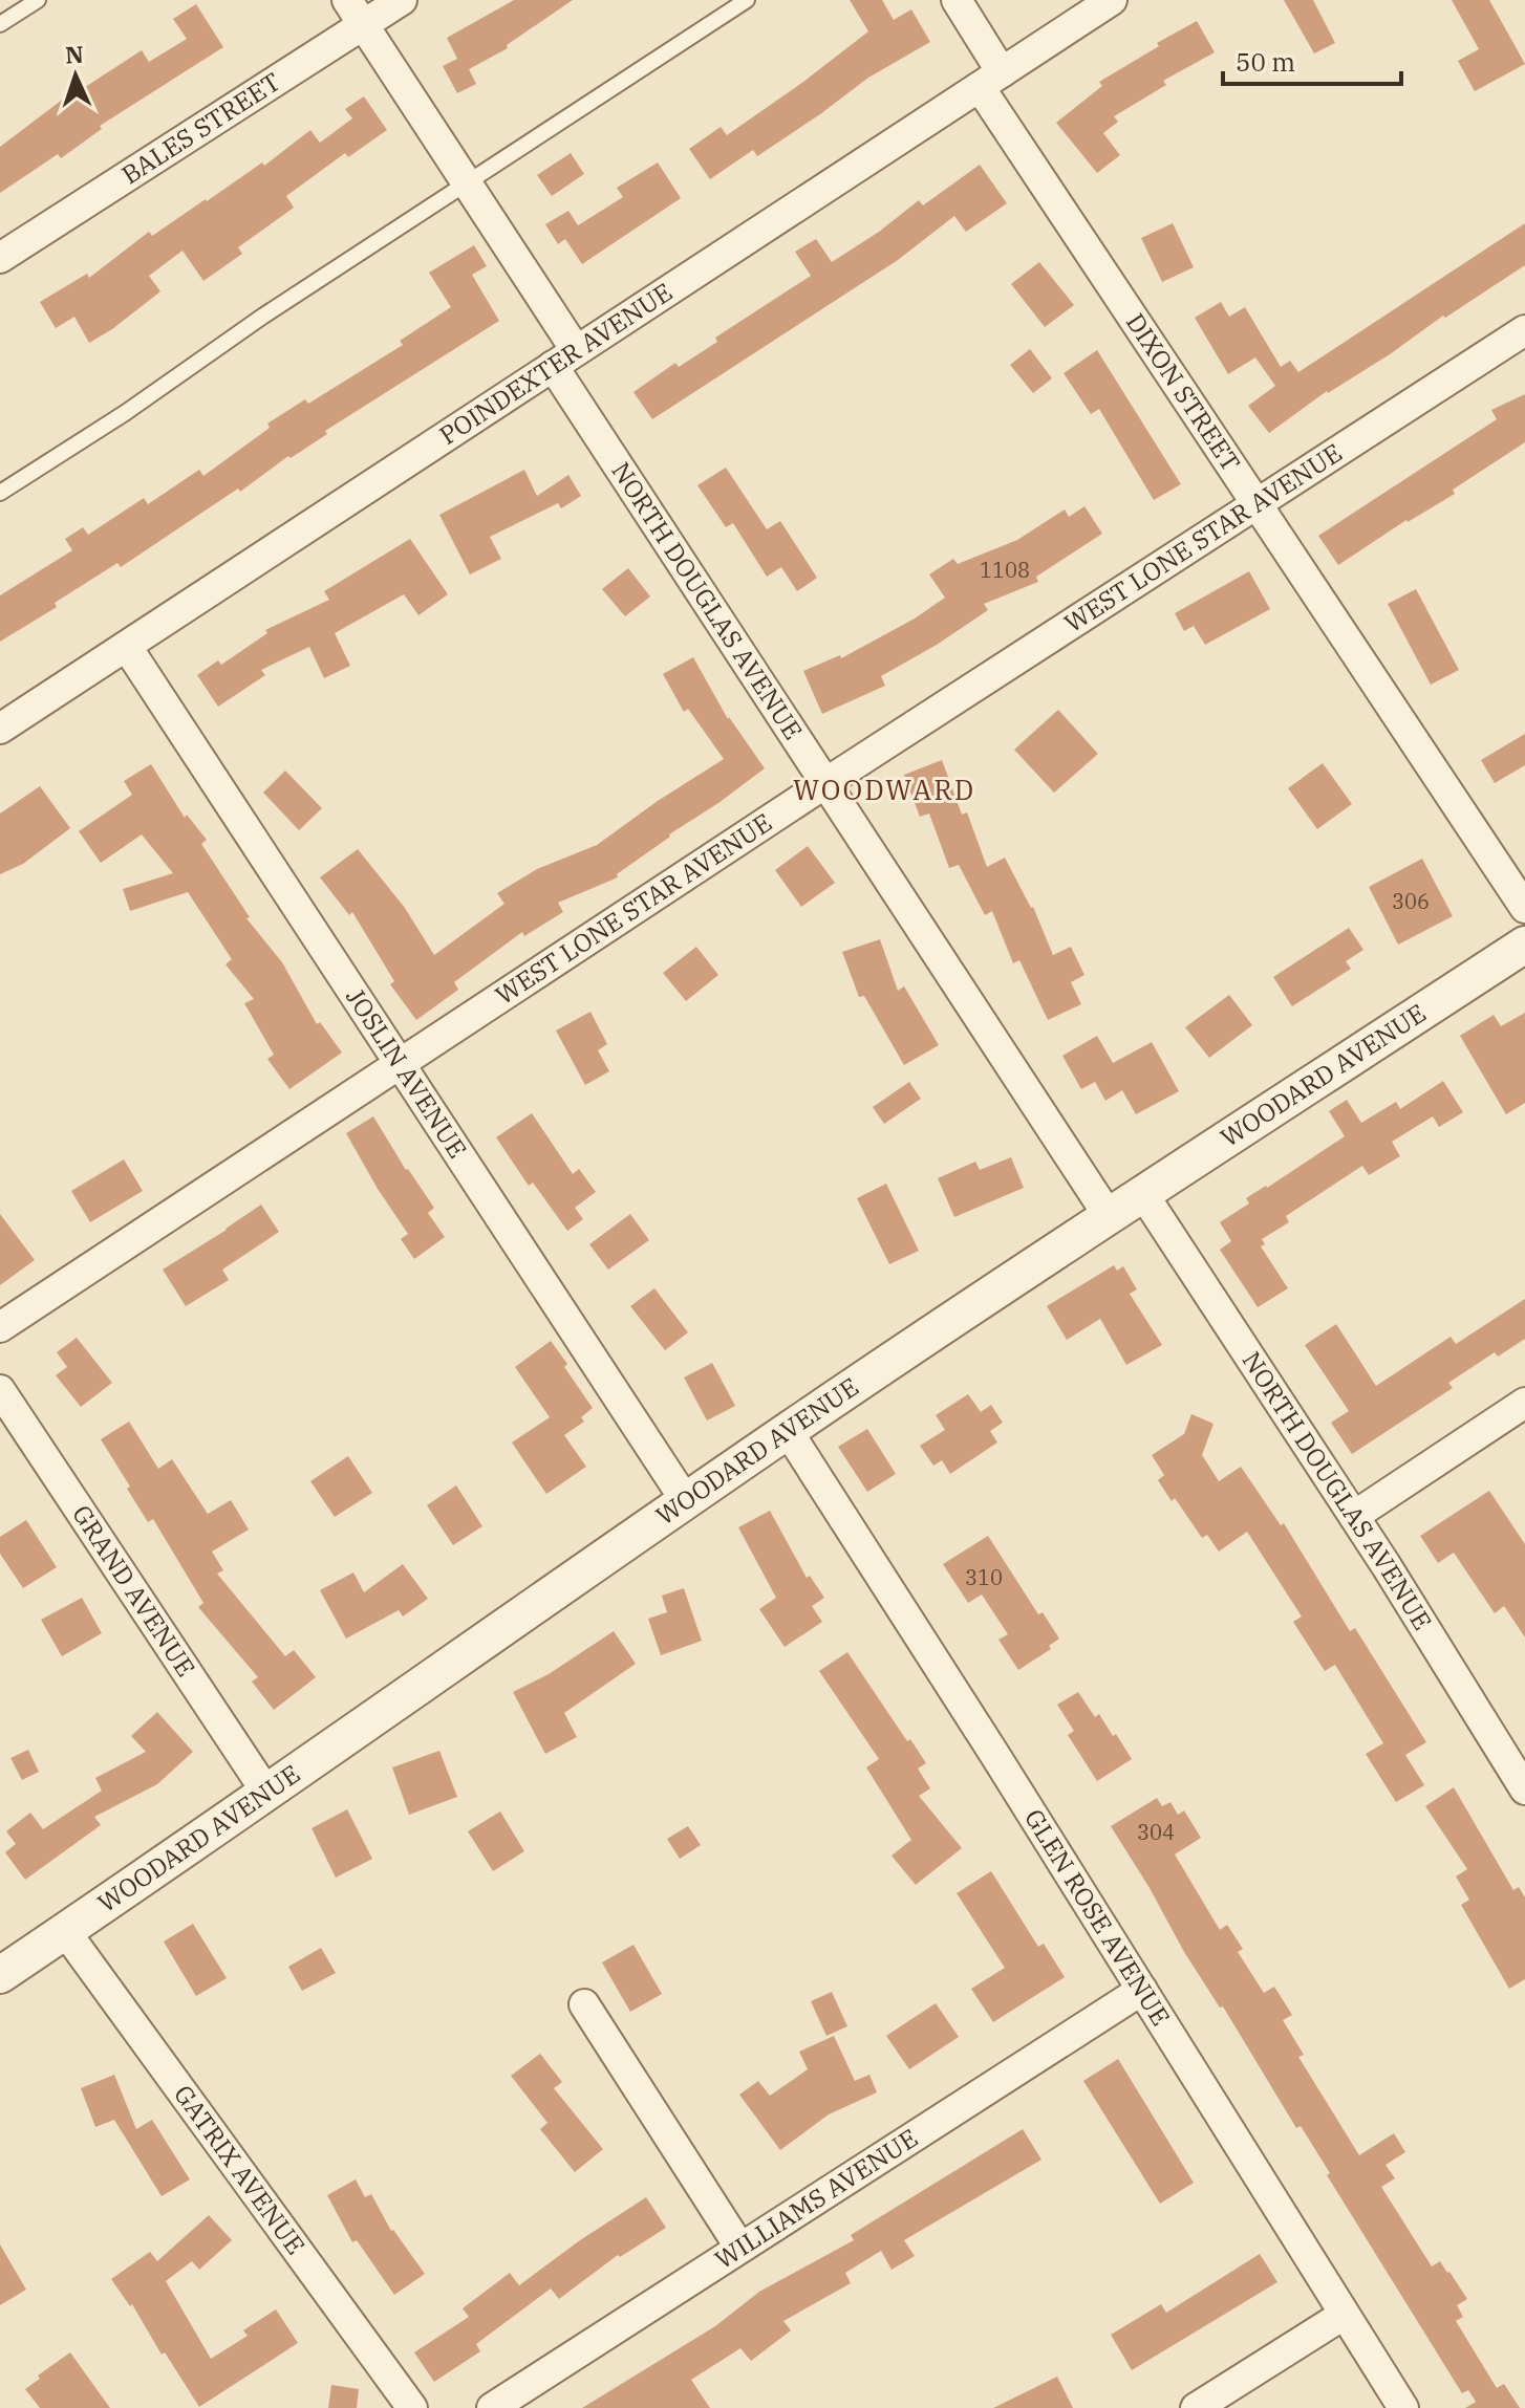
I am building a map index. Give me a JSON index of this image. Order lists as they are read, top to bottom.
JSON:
{
  "streets": {
    "street": [
      "BALES STREET",
      "POINDEXTER AVENUE",
      "DIXON STREET",
      "WEST LONE STAR AVENUE",
      "NORTH DOUGLAS AVENUE",
      "JOSLIN AVENUE",
      "WOODARD AVENUE",
      "GRAND AVENUE",
      "GLEN ROSE AVENUE",
      "GATRIX AVENUE",
      "WILLIAMS AVENUE"
    ]
  },
  "crossings": [
    ["BALES STREET", "NORTH DOUGLAS AVENUE"],
    ["POINDEXTER AVENUE", "DIXON STREET"],
    ["POINDEXTER AVENUE", "NORTH DOUGLAS AVENUE"],
    ["POINDEXTER AVENUE", "JOSLIN AVENUE"],
    ["DIXON STREET", "WEST LONE STAR AVENUE"],
    ["WEST LONE STAR AVENUE", "NORTH DOUGLAS AVENUE"],
    ["WEST LONE STAR AVENUE", "JOSLIN AVENUE"],
    ["NORTH DOUGLAS AVENUE", "WOODARD AVENUE"],
    ["JOSLIN AVENUE", "WOODARD AVENUE"],
    ["WOODARD AVENUE", "GRAND AVENUE"],
    ["WOODARD AVENUE", "GLEN ROSE AVENUE"],
    ["WOODARD AVENUE", "GATRIX AVENUE"],
    ["GLEN ROSE AVENUE", "WILLIAMS AVENUE"]
  ],
  "districts": ["WOODWARD"],
  "house_numbers": [
    "1108",
    "306",
    "310",
    "304"
  ],
  "scale_bar": "50 m",
  "north": "top"
}
